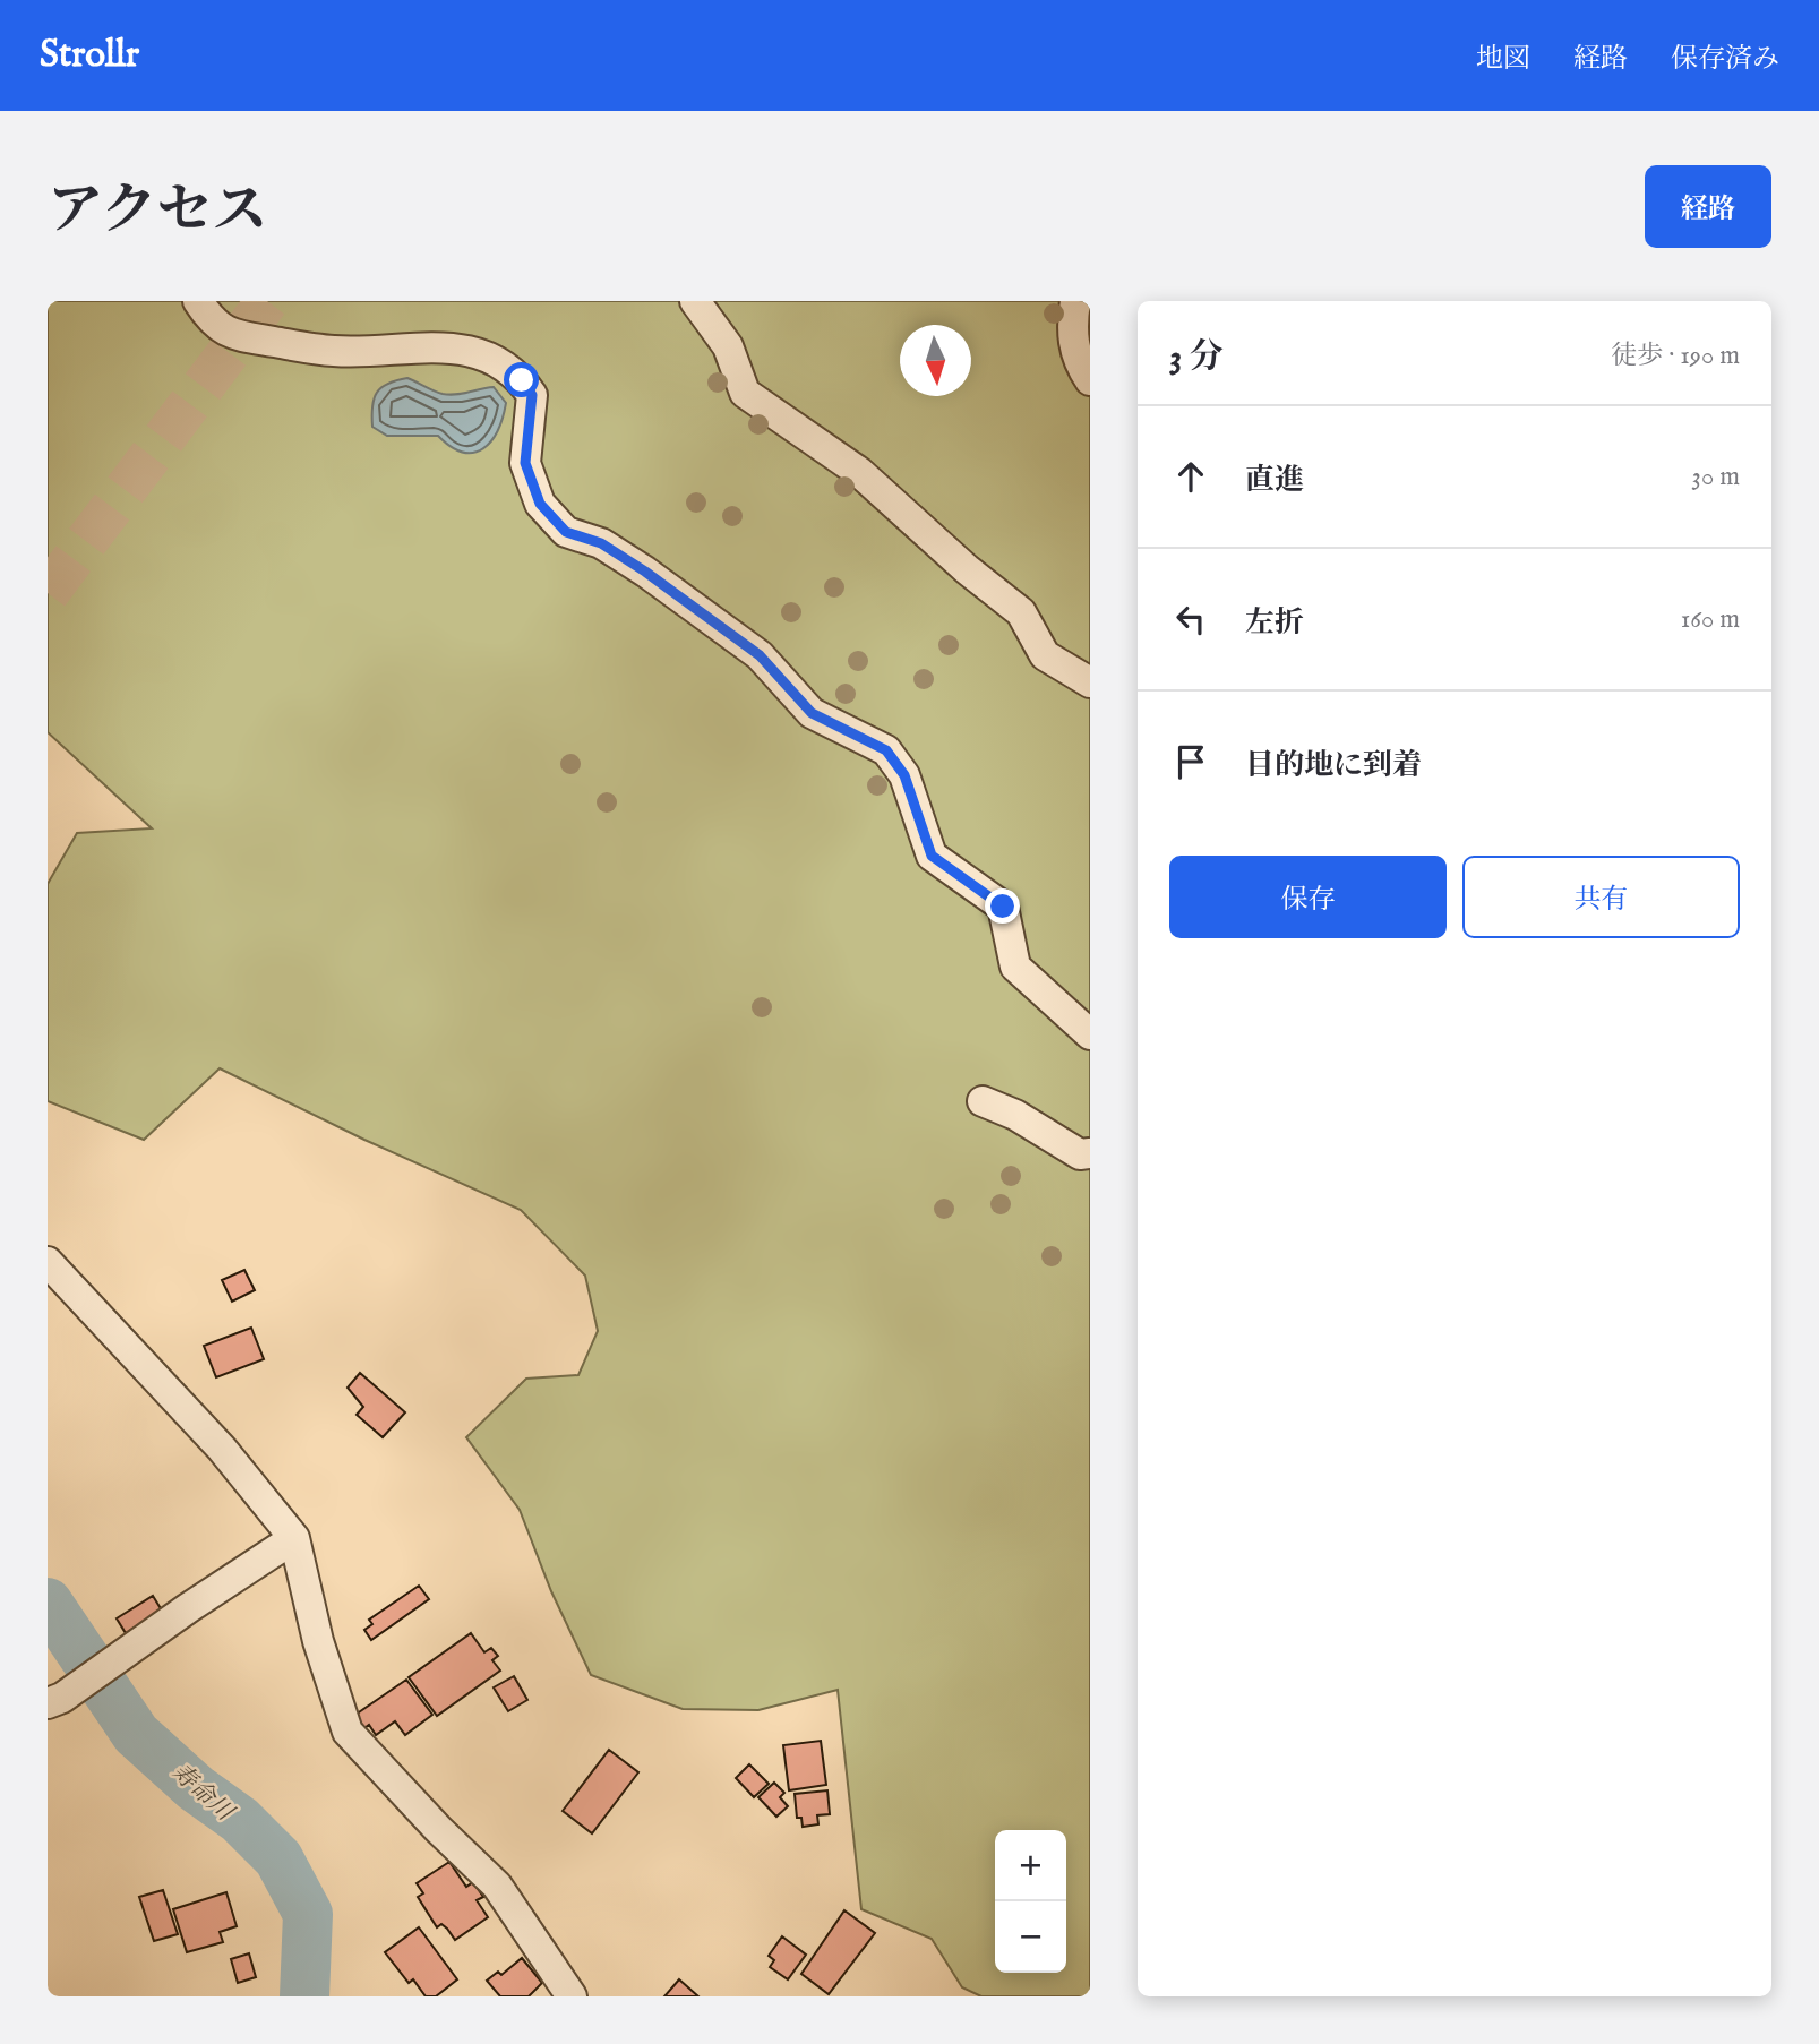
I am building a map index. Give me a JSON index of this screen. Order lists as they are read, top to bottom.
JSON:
{
  "water": ["寿命川"],
  "north": "bottom",
  "page": {
    "header": "Strollr",
    "nav": ["地図", "経路", "保存済み"],
    "title": "アクセス",
    "buttons": [
      "経路",
      ["保存", "共有"]
    ],
    "heading": ["3 分", "徒歩 · 190 m"],
    "list": [
      ["直進", "30 m"],
      ["左折", "160 m"],
      "目的地に到着"
    ],
    "map_buttons": ["+", "−"]
  }
}
